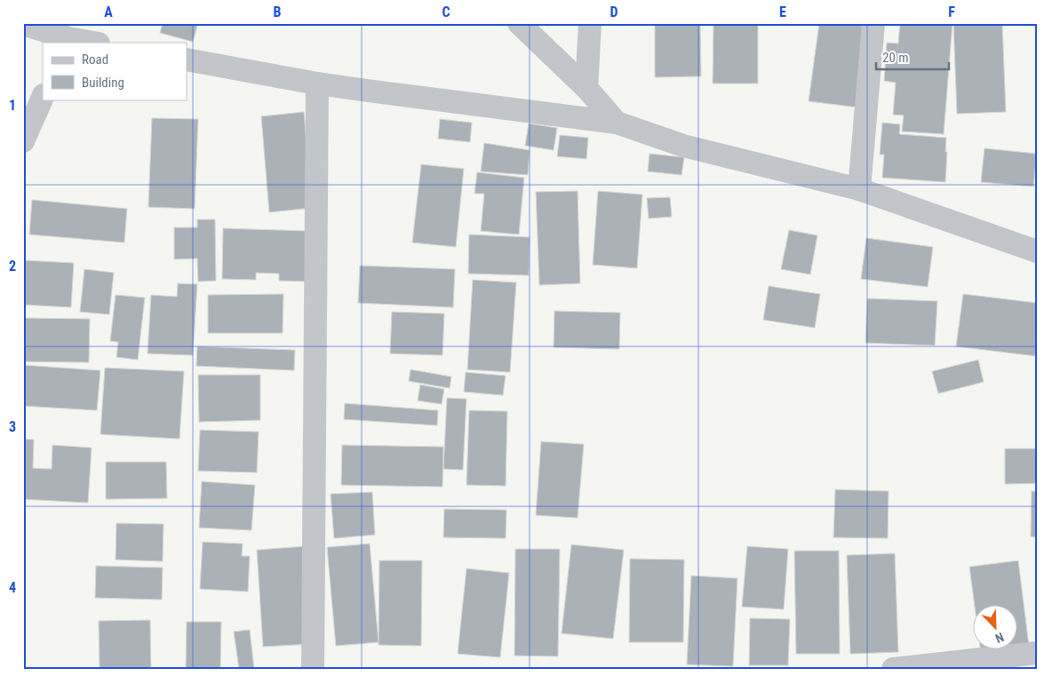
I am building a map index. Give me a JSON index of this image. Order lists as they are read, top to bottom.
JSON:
{
  "legend": ["Road", "Building"],
  "scale_bar": "20 m",
  "north": "bottom right",
  "grid": {
    "columns": [
      "A",
      "B",
      "C",
      "D",
      "E",
      "F"
    ],
    "rows": [
      "1",
      "2",
      "3",
      "4"
    ]
  }
}
